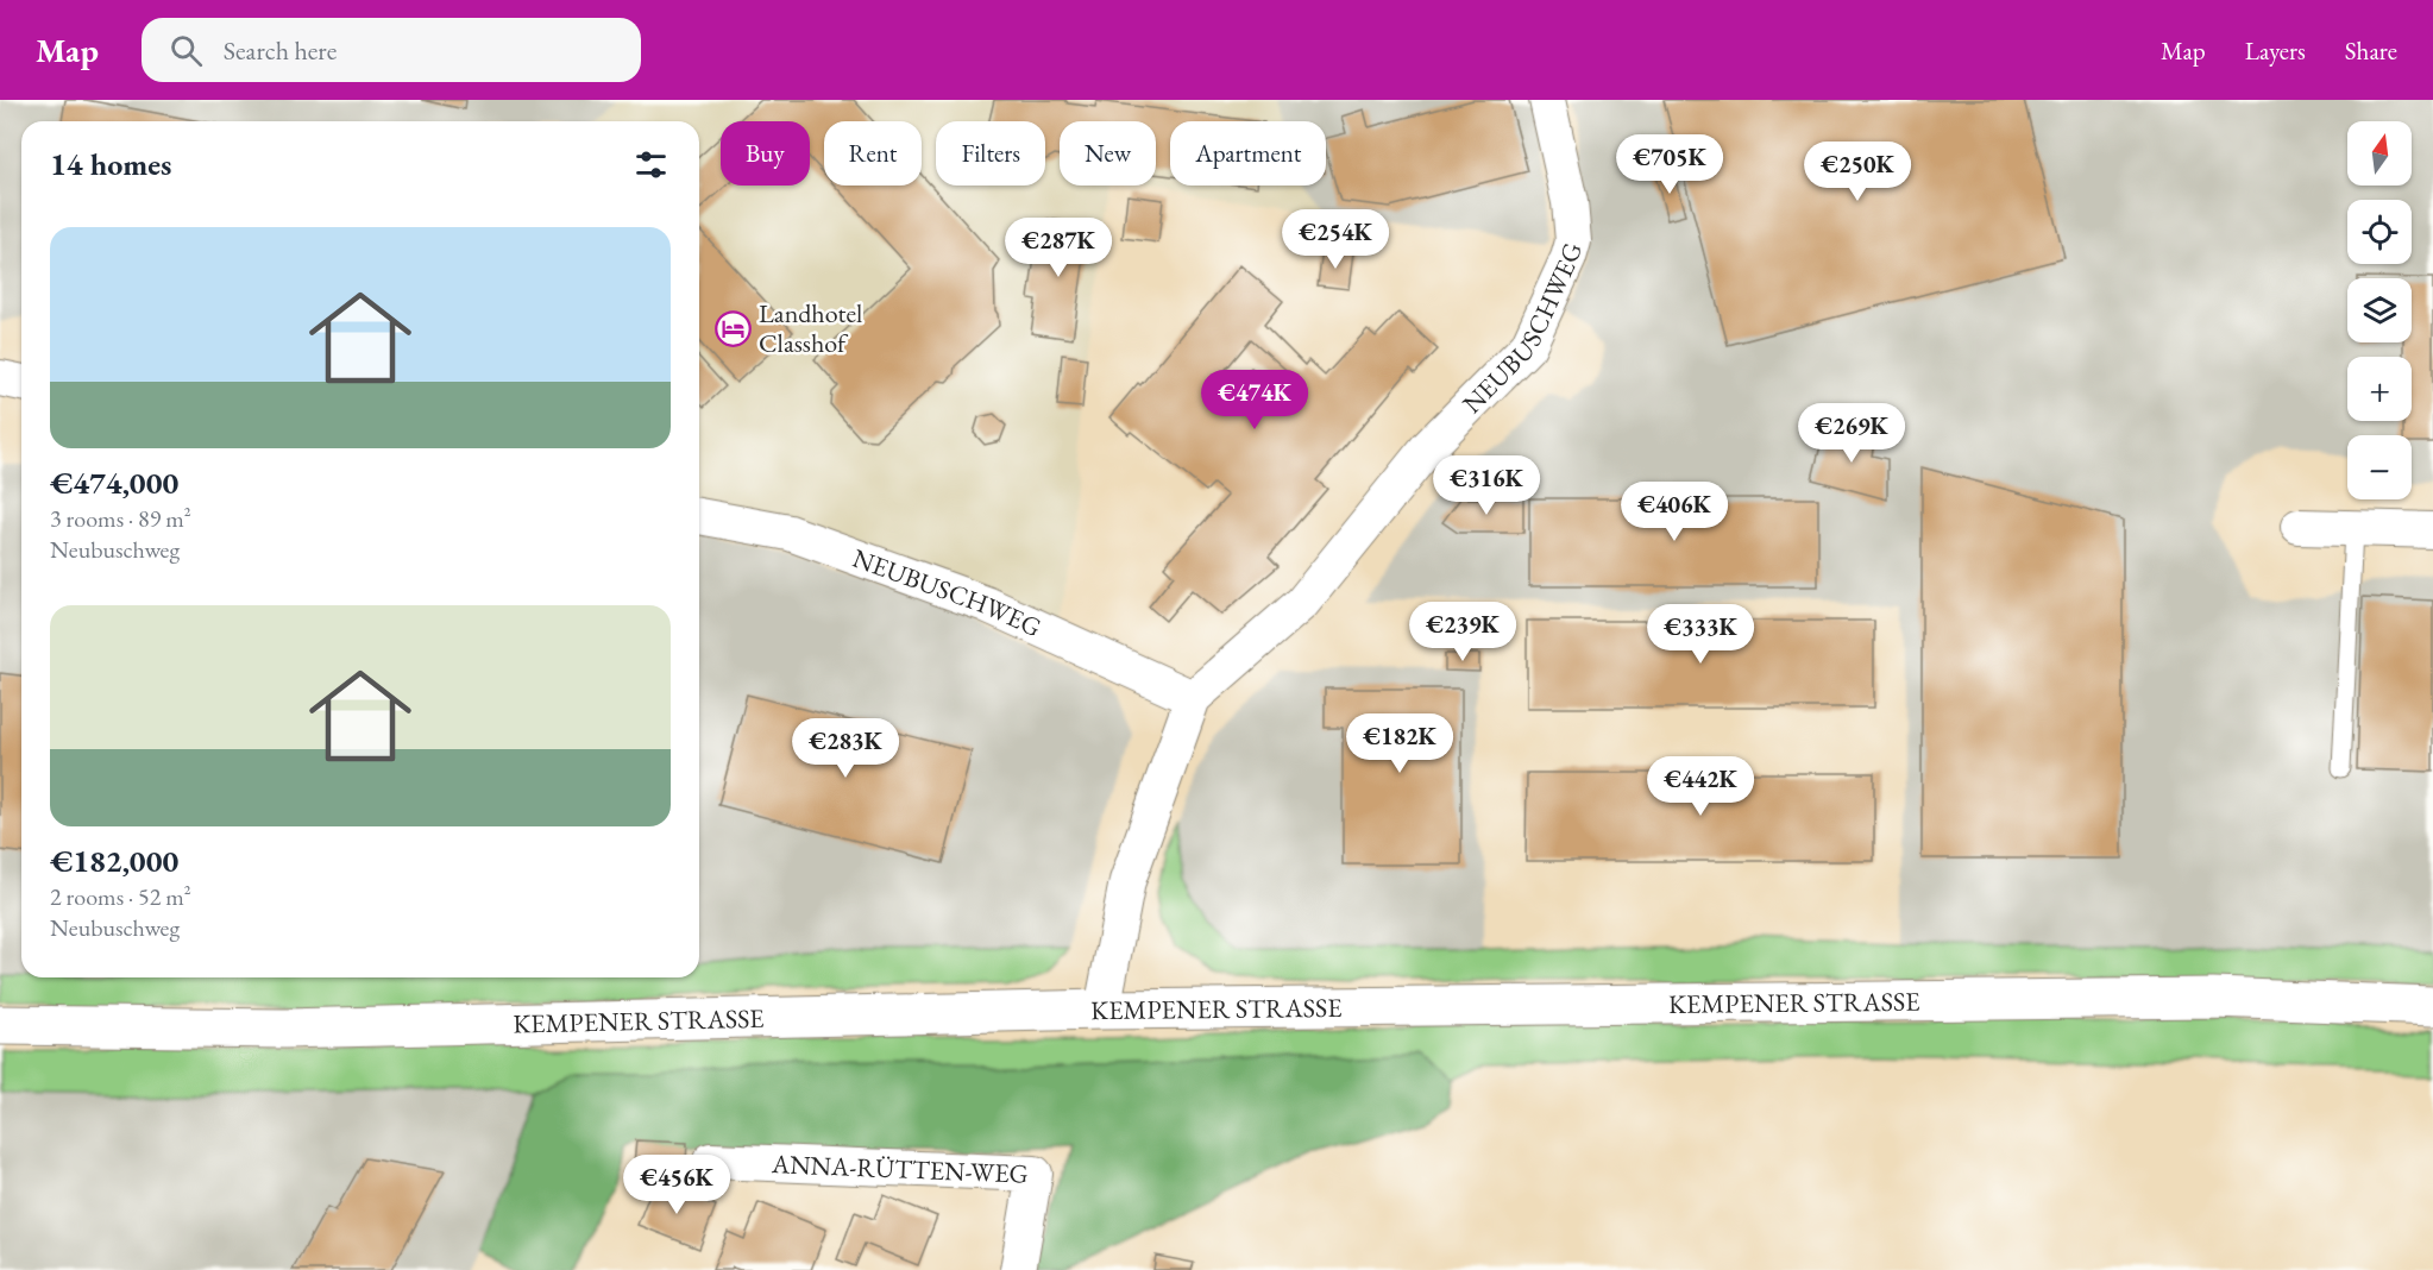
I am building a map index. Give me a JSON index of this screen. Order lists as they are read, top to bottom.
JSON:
{
  "streets": {
    "main road": ["KEMPENER STRASSE"],
    "street": ["NEUBUSCHWEG", "ANNA-RÜTTEN-WEG"]
  },
  "crossings": [
    ["NEUBUSCHWEG", "KEMPENER STRASSE"]
  ],
  "places": {
    "hotel": ["Landhotel Classhof"]
  },
  "north": "top",
  "page": {
    "header": "Map",
    "search": "Search here",
    "nav": ["Map", "Layers", "Share"],
    "map_buttons": ["+", "−"],
    "chip": [
      "Buy",
      "Rent",
      "Filters",
      "New",
      "Apartment"
    ],
    "heading": "14 homes",
    "price": [
      "€705K",
      "€250K",
      "€254K",
      "€287K",
      "€474K",
      "€269K",
      "€316K",
      "€406K",
      "€239K",
      "€333K",
      "€182K",
      "€283K",
      "€442K",
      "€456K"
    ],
    "list": [
      {
        "name": "€474,000",
        "note": "3 rooms · 89 m² · Neubuschweg"
      },
      {
        "name": "€182,000",
        "note": "2 rooms · 52 m² · Neubuschweg"
      }
    ]
  }
}
